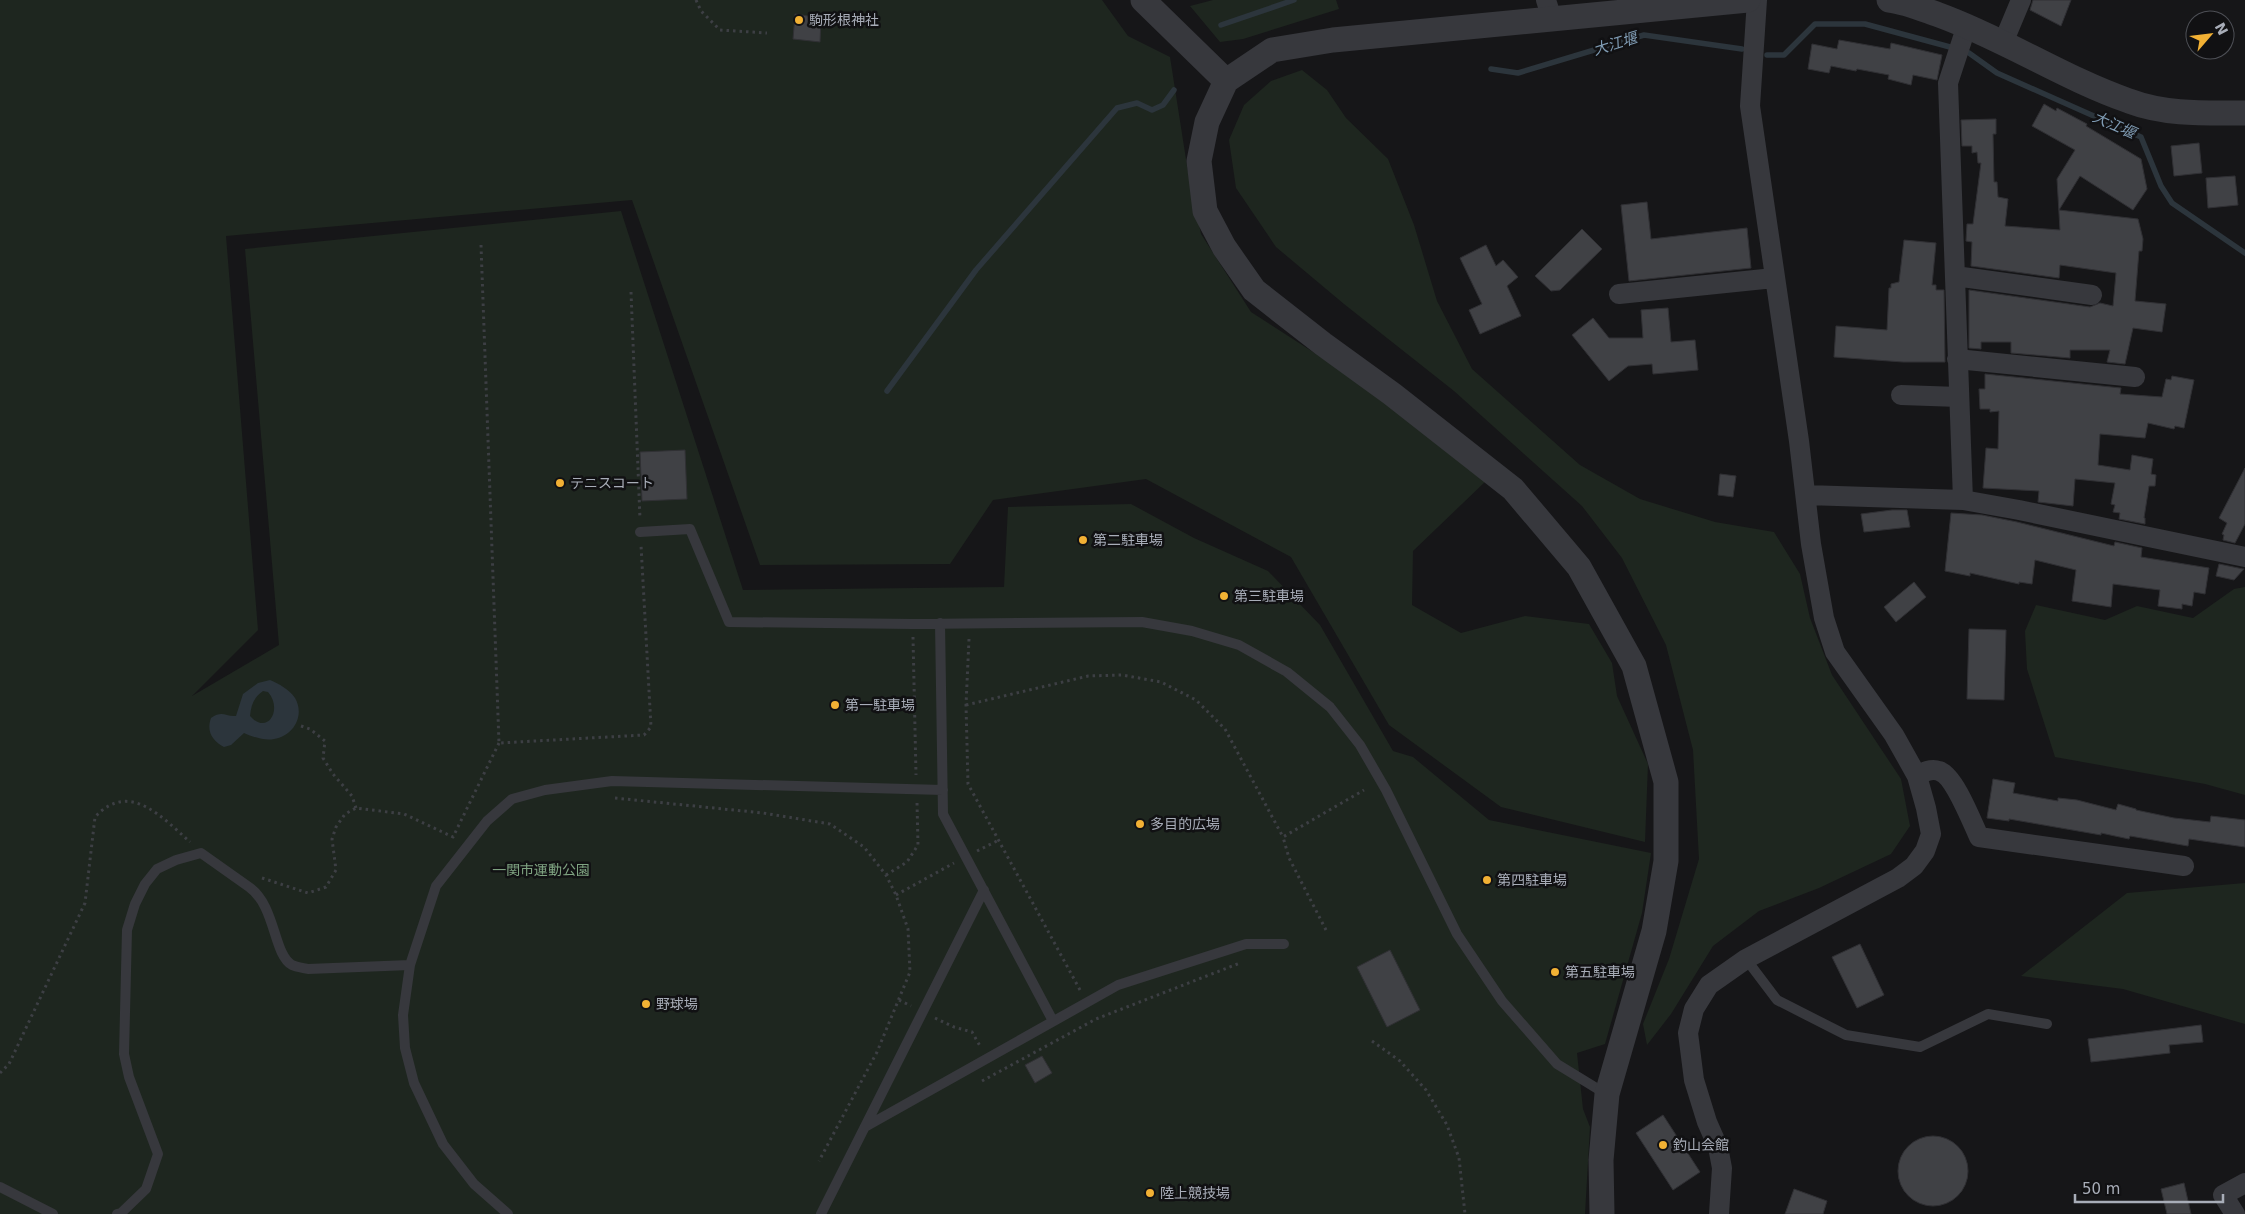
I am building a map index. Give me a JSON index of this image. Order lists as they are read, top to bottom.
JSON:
{
  "water": ["大江堰"],
  "parks": ["一関市運動公園"],
  "places": [
    "駒形根神社",
    "テニスコート",
    "第二駐車場",
    "第三駐車場",
    "第一駐車場",
    "多目的広場",
    "第四駐車場",
    "第五駐車場",
    "野球場",
    "釣山会館",
    "陸上競技場"
  ],
  "scale_bar": "50 m",
  "north": "top right"
}
